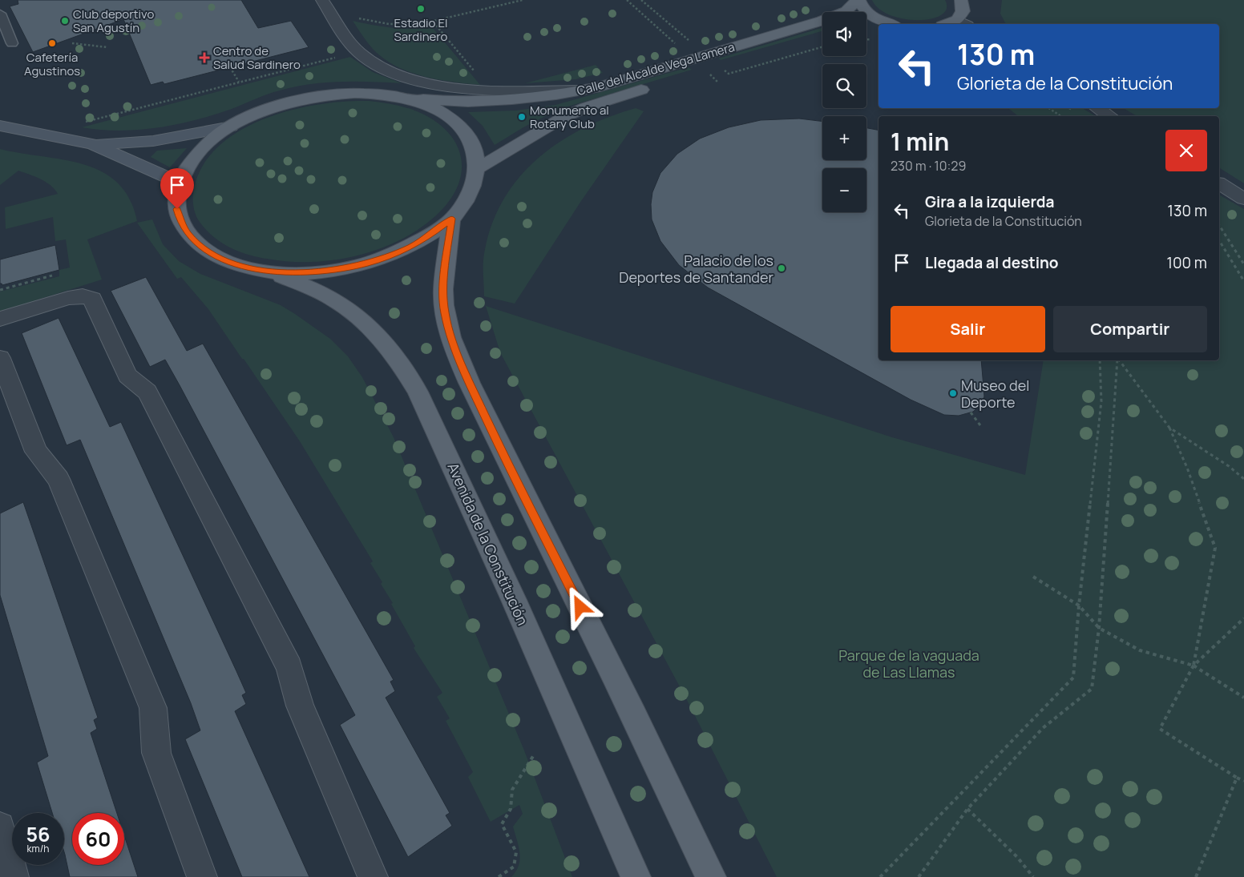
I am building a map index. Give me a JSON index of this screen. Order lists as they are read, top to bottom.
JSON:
{
  "streets": {
    "main road": ["Calle del Alcalde Vega Lamera", "Avenida de la Constitución"]
  },
  "parks": ["Parque de la vaguada de Las Llamas"],
  "places": {
    "other": [
      "Estadio El Sardinero",
      "Club deportivo San Agustín",
      "Cafetería Agustinos",
      "Monumento al Rotary Club",
      "Palacio de los Deportes de Santander",
      "Museo del Deporte"
    ],
    "health": ["Centro de Salud Sardinero"]
  },
  "page": {
    "map_buttons": ["+", "−"],
    "turn": ["130 m", "Glorieta de la Constitución"],
    "heading": ["1 min", "230 m · 10:29"],
    "list": [
      {
        "name": "Gira a la izquierda",
        "note": "Glorieta de la Constitución",
        "value": "130 m"
      },
      {
        "name": "Llegada al destino",
        "value": "100 m"
      }
    ],
    "buttons": ["Salir", "Compartir"],
    "speed": "56 km/h",
    "limit": "60"
  }
}
